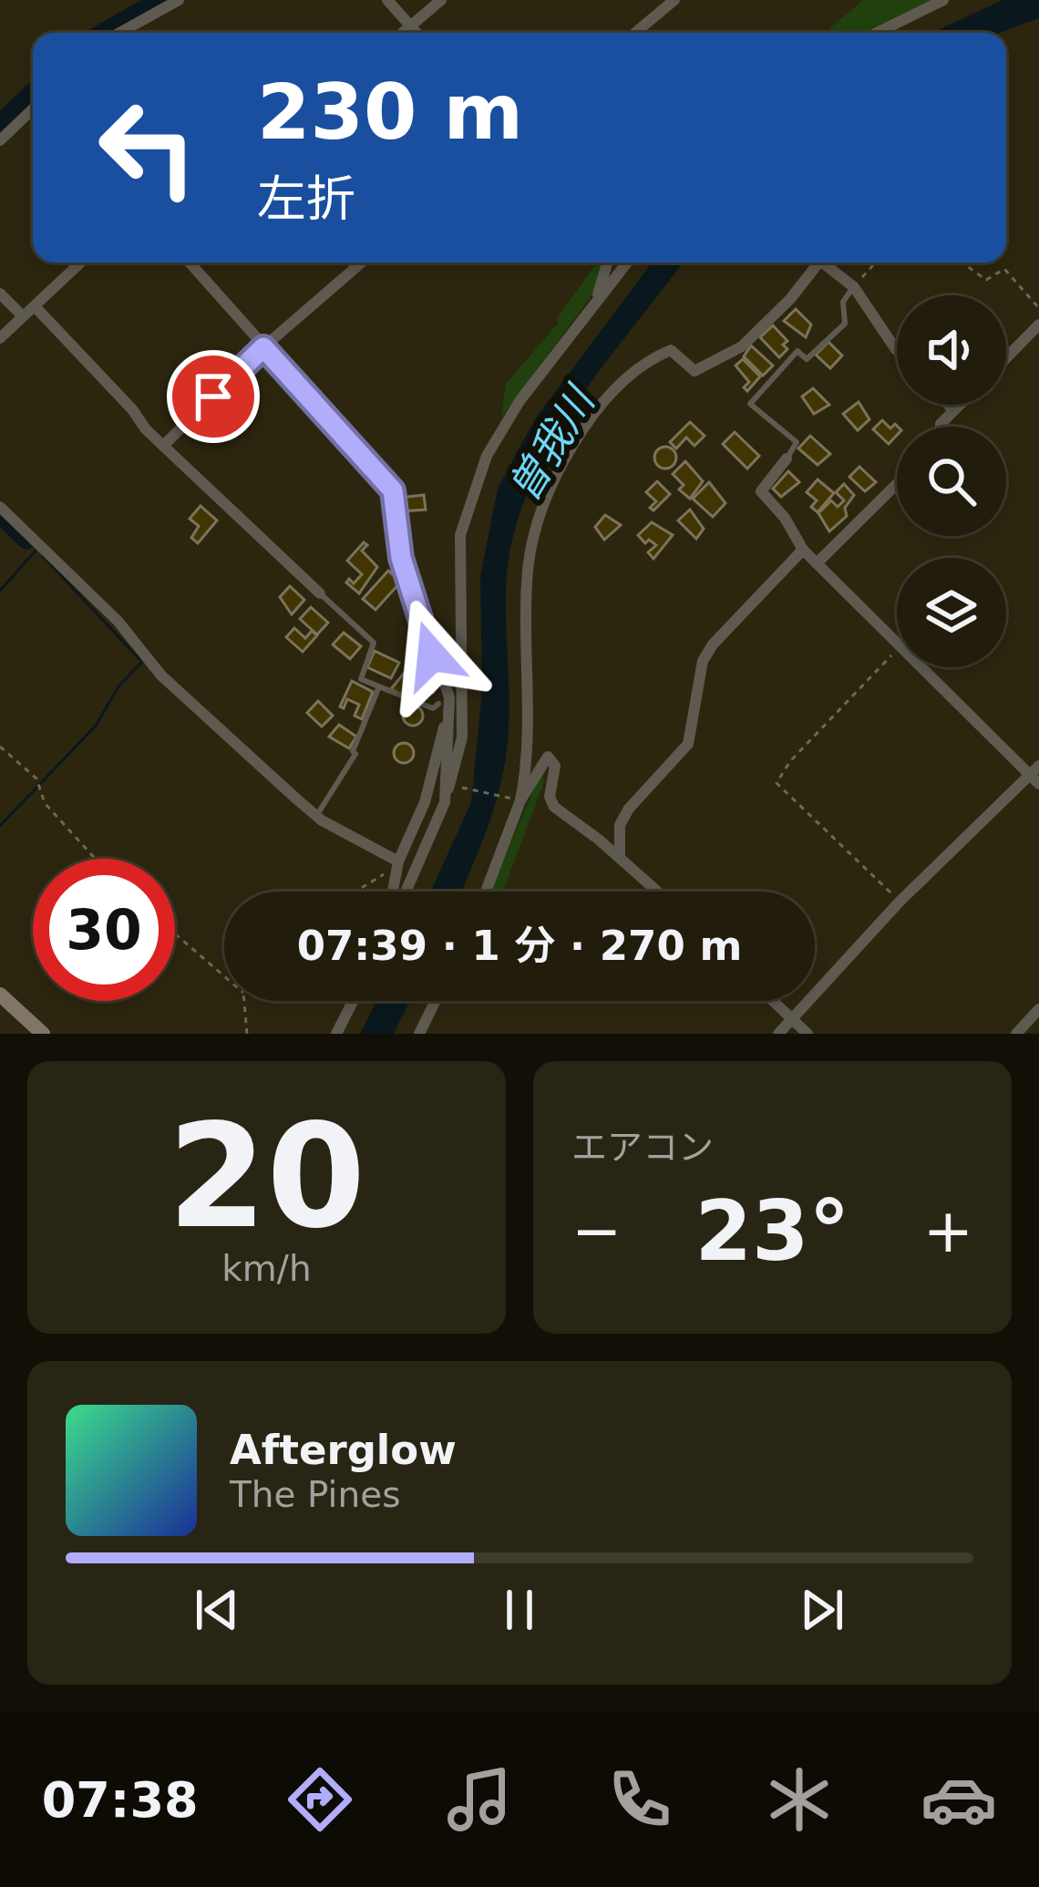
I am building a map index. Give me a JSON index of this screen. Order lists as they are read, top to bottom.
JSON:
{
  "water": ["曽我川"],
  "page": {
    "turn": ["230 m", "左折"],
    "limit": "30",
    "trip": "07:39 · 1 分 · 270 m",
    "tile": [
      ["20", "km/h"],
      "エアコン"
    ],
    "heat": ["−", "23°", "+"],
    "song": ["Afterglow", "The Pines"],
    "tabs": "07:38"
  }
}
